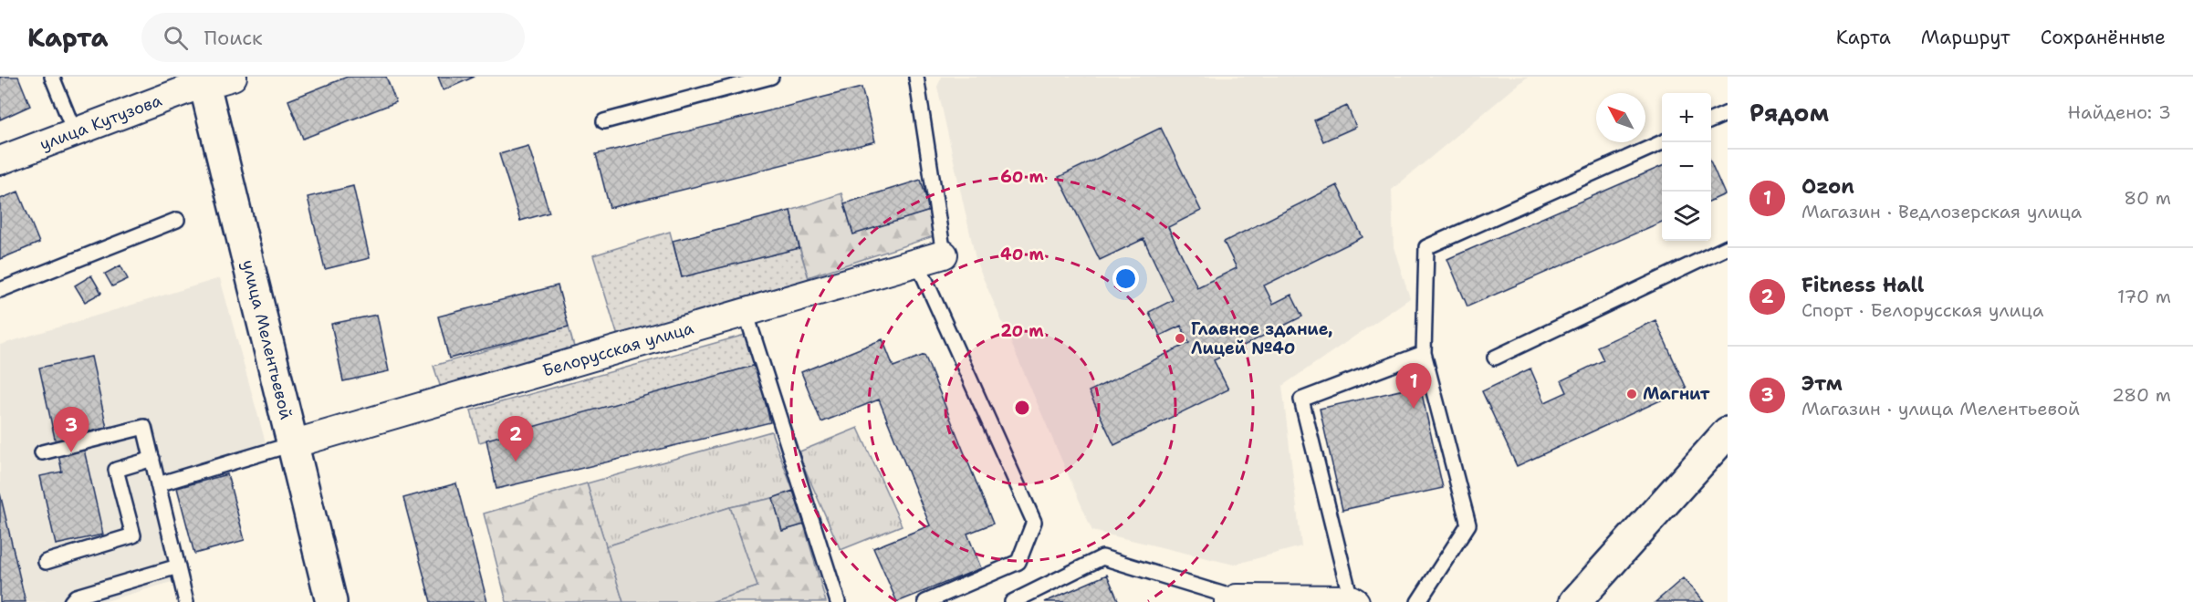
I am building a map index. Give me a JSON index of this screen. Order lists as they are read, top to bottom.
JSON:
{
  "streets": {
    "main road": ["улица Мелентьевой"],
    "street": ["улица Кутузова", "Белорусская улица"]
  },
  "crossings": [
    ["улица Кутузова", "улица Мелентьевой"],
    ["улица Мелентьевой", "Белорусская улица"]
  ],
  "places": ["Главное здание, Лицей №40", "Магнит"],
  "north": "top left",
  "page": {
    "header": "Карта",
    "search": "Поиск",
    "nav": ["Карта", "Маршрут", "Сохранённые"],
    "heading": ["Рядом", "Найдено: 3"],
    "map_buttons": ["+", "−"],
    "list": [
      {
        "mark": "1",
        "name": "Ozon",
        "note": "Магазин · Ведлозерская улица",
        "value": "80 m"
      },
      {
        "mark": "2",
        "name": "Fitness Hall",
        "note": "Спорт · Белорусская улица",
        "value": "170 m"
      },
      {
        "mark": "3",
        "name": "Этм",
        "note": "Магазин · улица Мелентьевой",
        "value": "280 m"
      }
    ],
    "pins": ["1", "3", "2"]
  },
  "rings": ["60 m", "40 m", "20 m"]
}
